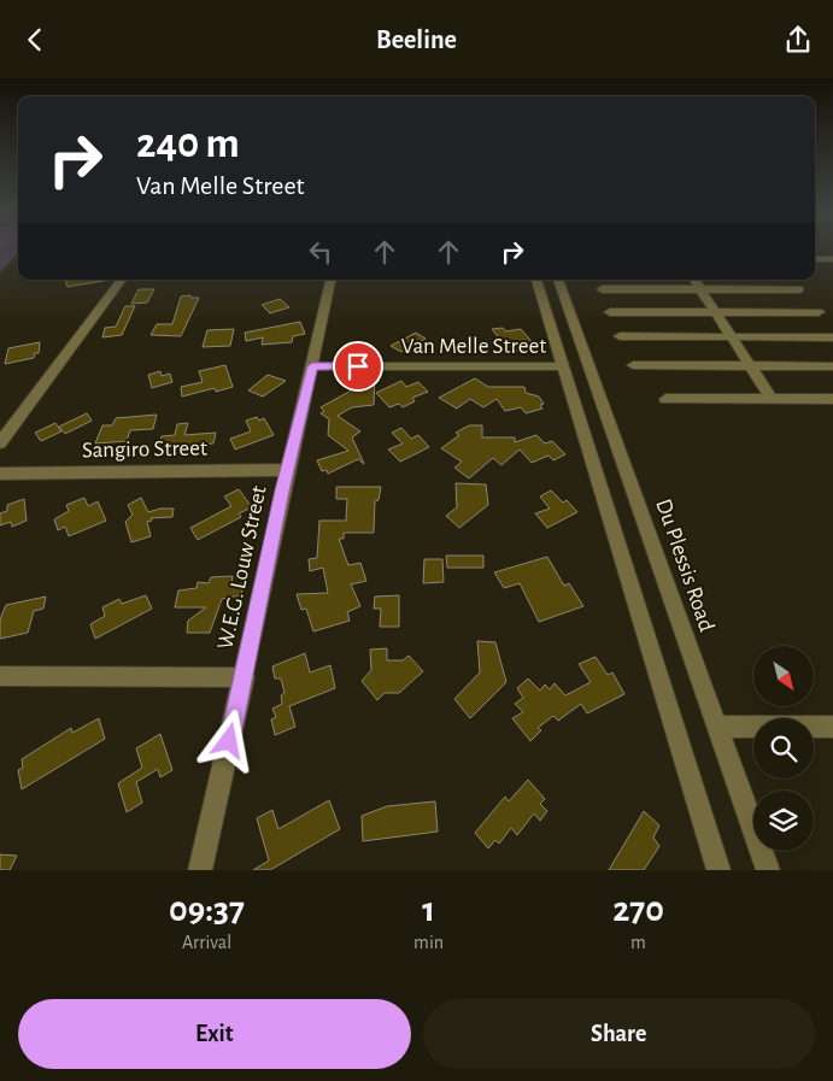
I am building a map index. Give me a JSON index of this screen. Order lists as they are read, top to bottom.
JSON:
{
  "streets": {
    "street": [
      "Van Melle Street",
      "Sangiro Street",
      "Du Plessis Road",
      "W.E.G. Louw Street"
    ]
  },
  "crossings": [
    ["Van Melle Street", "W.E.G. Louw Street"],
    ["Sangiro Street", "W.E.G. Louw Street"]
  ],
  "north": "bottom right",
  "page": {
    "header": "Beeline",
    "turn": ["240 m", "Van Melle Street"],
    "eta": [
      "09:37",
      "Arrival",
      "1",
      "min",
      "270",
      "m"
    ],
    "buttons": ["Exit", "Share"]
  }
}
